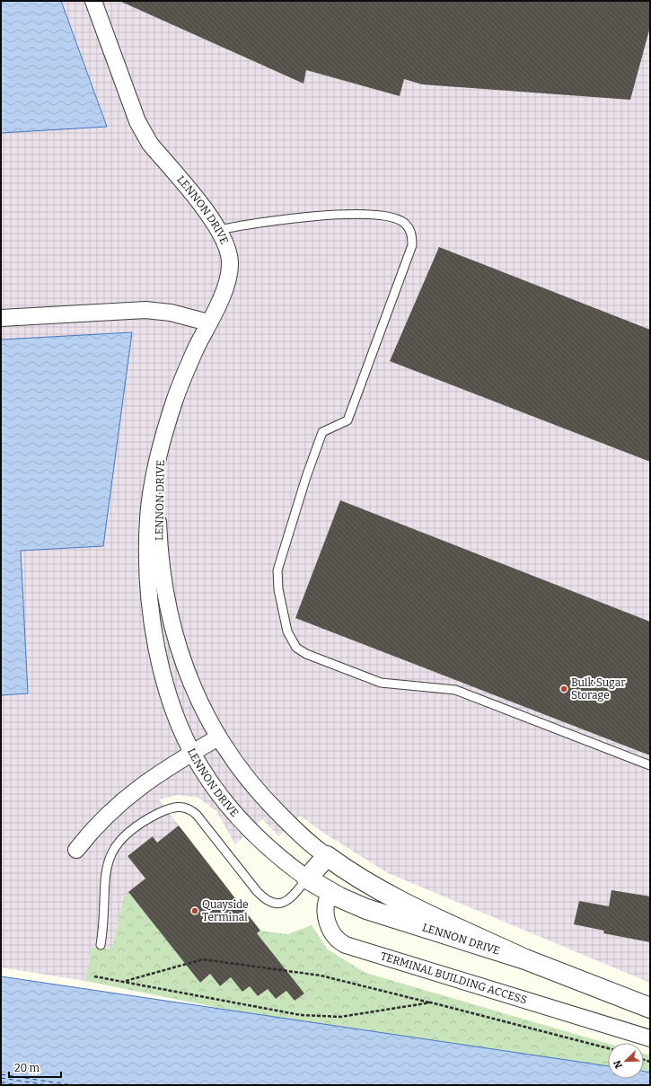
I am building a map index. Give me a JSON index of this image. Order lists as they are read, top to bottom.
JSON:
{
  "streets": {
    "street": ["LENNON DRIVE", "TERMINAL BUILDING ACCESS"]
  },
  "crossings": [
    ["LENNON DRIVE", "TERMINAL BUILDING ACCESS"]
  ],
  "places": ["Bulk Sugar Storage", "Quayside Terminal"],
  "scale_bar": "20 m",
  "north": "bottom left"
}
